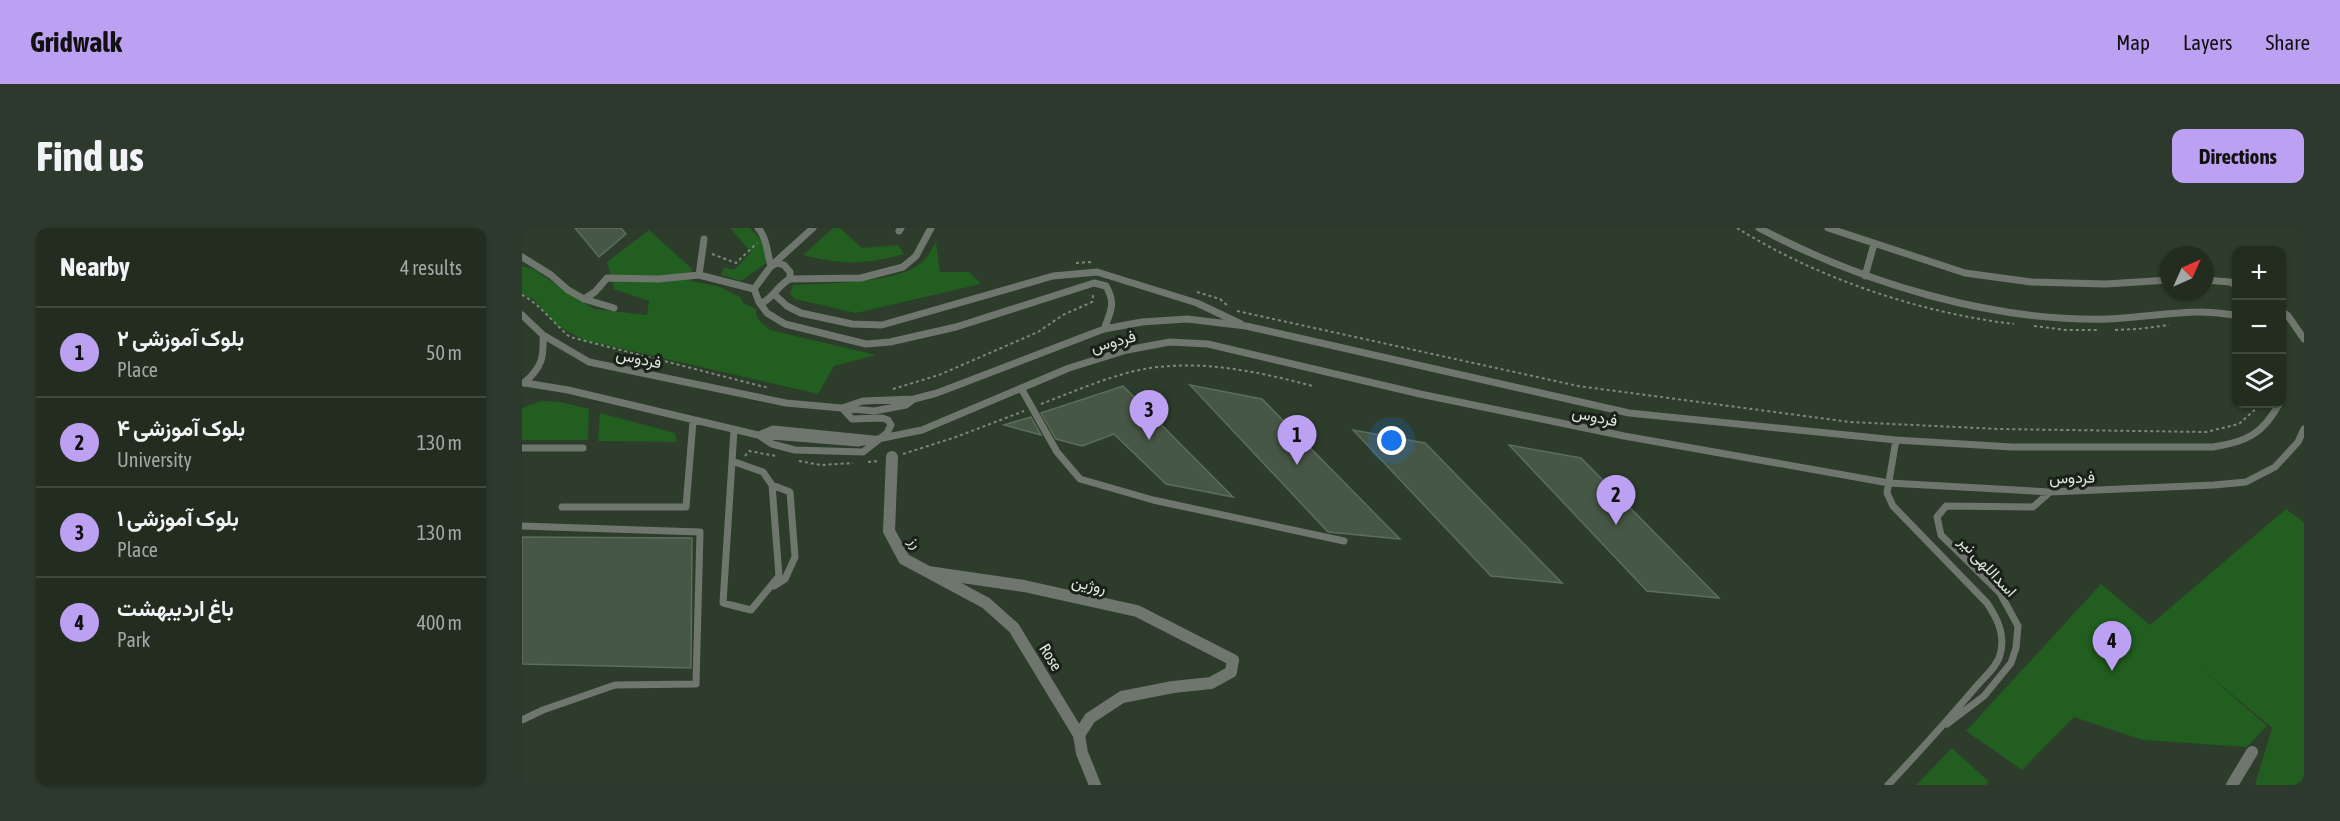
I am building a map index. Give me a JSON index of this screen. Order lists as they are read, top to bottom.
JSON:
{
  "streets": {
    "street": ["رز", "روژین", "Rose"],
    "lane": ["فردوس", "اسداللهی نیر"]
  },
  "crossings": [
    ["فردوس", "اسداللهی نیر"],
    ["رز", "روژین"],
    ["رز", "Rose"],
    ["روژین", "Rose"]
  ],
  "north": "top right",
  "page": {
    "header": "Gridwalk",
    "nav": ["Map", "Layers", "Share"],
    "buttons": "Directions",
    "title": "Find us",
    "heading": ["Nearby", "4 results"],
    "map_buttons": ["+", "−"],
    "list": [
      {
        "mark": "1",
        "name": "بلوک آموزشی ۲",
        "note": "Place",
        "value": "50 m"
      },
      {
        "mark": "2",
        "name": "بلوک آموزشی ۴",
        "note": "University",
        "value": "130 m"
      },
      {
        "mark": "3",
        "name": "بلوک آموزشی ۱",
        "note": "Place",
        "value": "130 m"
      },
      {
        "mark": "4",
        "name": "باغ اردیبهشت",
        "note": "Park",
        "value": "400 m"
      }
    ],
    "pins": [
      "3",
      "1",
      "2",
      "4"
    ]
  }
}
